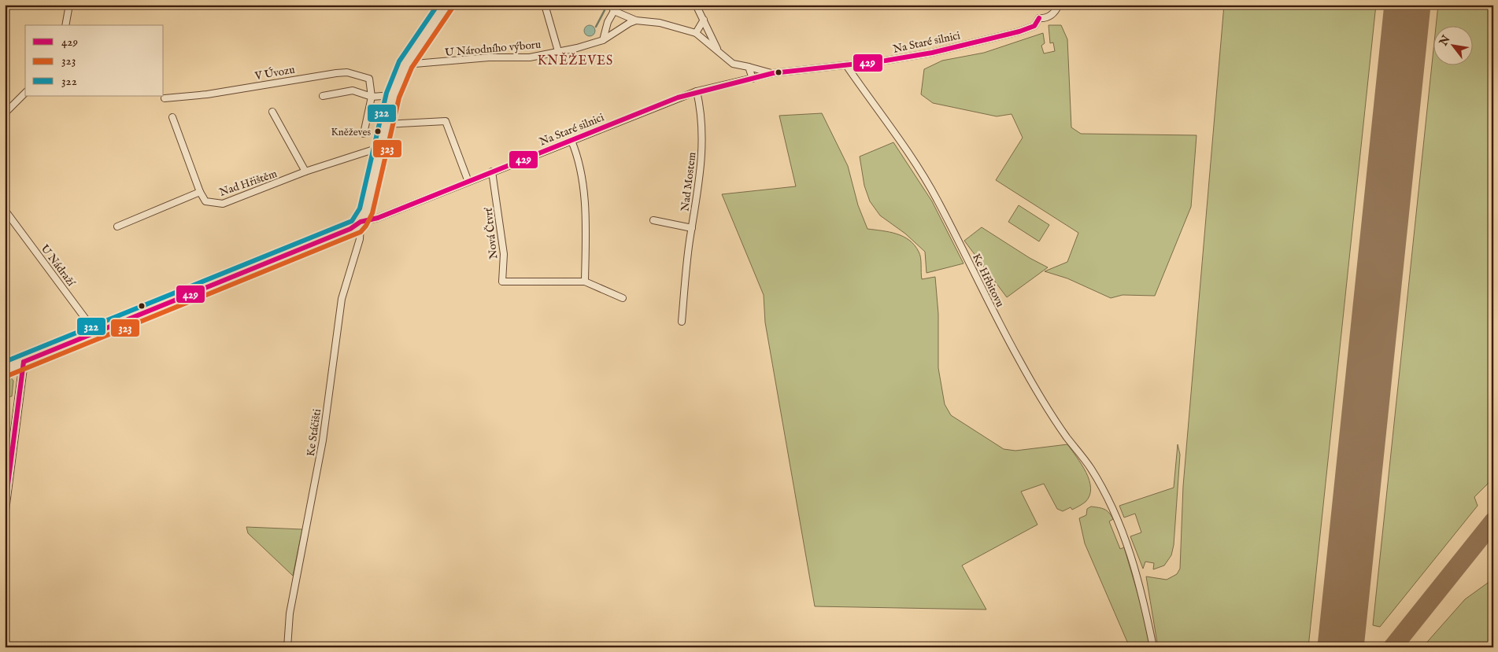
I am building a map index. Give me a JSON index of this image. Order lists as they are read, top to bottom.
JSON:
{
  "streets": {
    "street": [
      "Na Staré silnici",
      "U Národního výboru",
      "V Úvozu",
      "Nad Mostem",
      "Nad Hřištěm",
      "Nová Čtvrť",
      "U Nádraží",
      "Ke Hřbitovu",
      "Ke Stáčišti"
    ]
  },
  "crossings": [
    ["Na Staré silnici", "Nad Mostem"],
    ["Na Staré silnici", "Nová Čtvrť"],
    ["Na Staré silnici", "U Nádraží"],
    ["Na Staré silnici", "Ke Hřbitovu"],
    ["Na Staré silnici", "Ke Stáčišti"]
  ],
  "districts": ["KNĚŽEVES"],
  "places": ["Kněževes"],
  "lines": ["transit line 322", "transit line 323", "transit line 429"],
  "legend": ["429", "323", "322"],
  "north": "top left"
}
